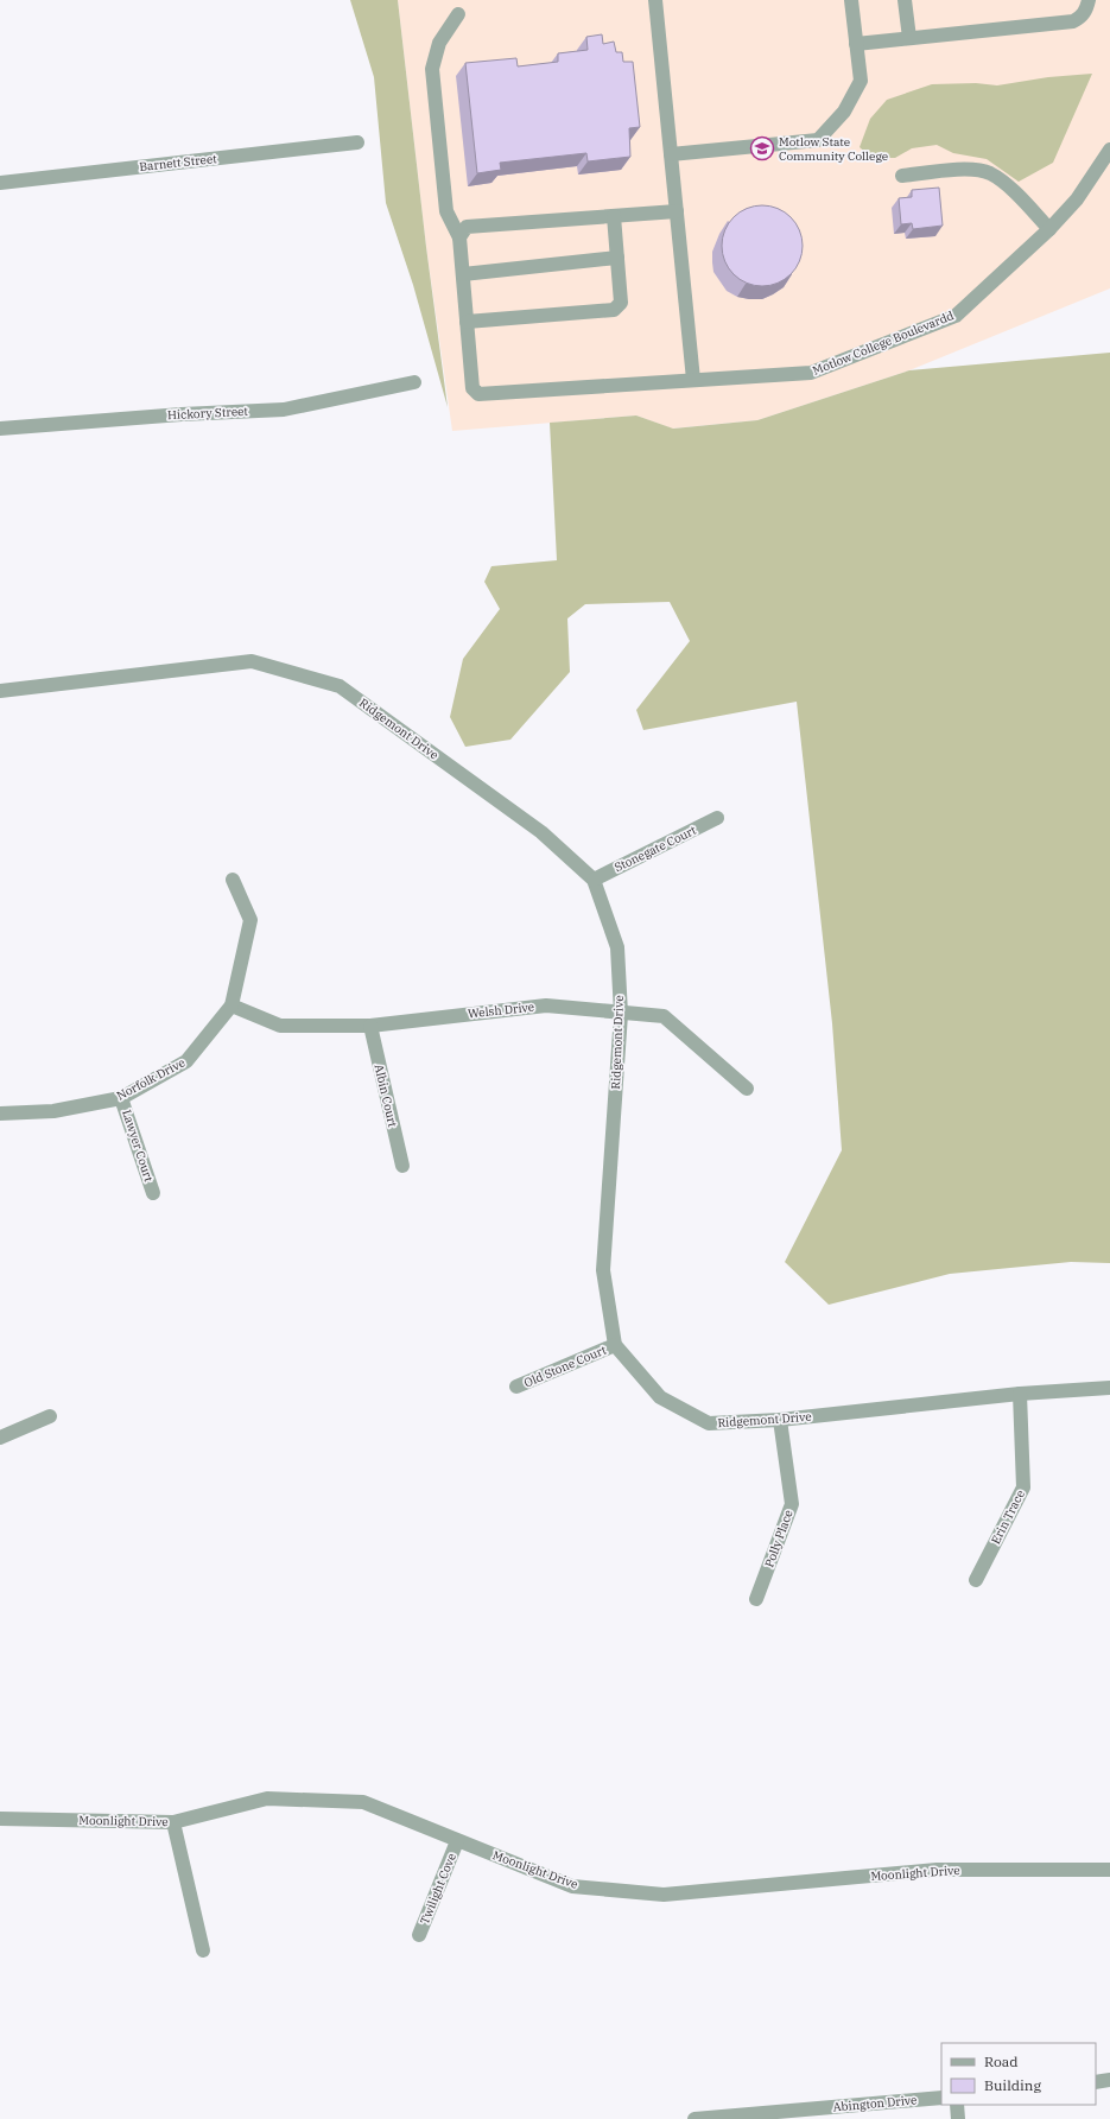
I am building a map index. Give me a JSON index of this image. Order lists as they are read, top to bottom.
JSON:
{
  "streets": {
    "street": [
      "Barnett Street",
      "Motlow College Boulevardd",
      "Hickory Street",
      "Ridgemont Drive",
      "Stonegate Court",
      "Welsh Drive",
      "Norfolk Drive",
      "Albin Court",
      "Lawyer Court",
      "Old Stone Court",
      "Erin Trace",
      "Polly Place",
      "Moonlight Drive",
      "Twilight Cove",
      "Abington Drive"
    ]
  },
  "crossings": [
    ["Ridgemont Drive", "Stonegate Court"],
    ["Ridgemont Drive", "Welsh Drive"],
    ["Ridgemont Drive", "Old Stone Court"],
    ["Ridgemont Drive", "Erin Trace"],
    ["Ridgemont Drive", "Polly Place"],
    ["Welsh Drive", "Norfolk Drive"],
    ["Welsh Drive", "Albin Court"],
    ["Norfolk Drive", "Lawyer Court"],
    ["Moonlight Drive", "Twilight Cove"]
  ],
  "places": {
    "school or university": ["Motlow State Community College"]
  },
  "legend": ["Road", "Building"]
}
